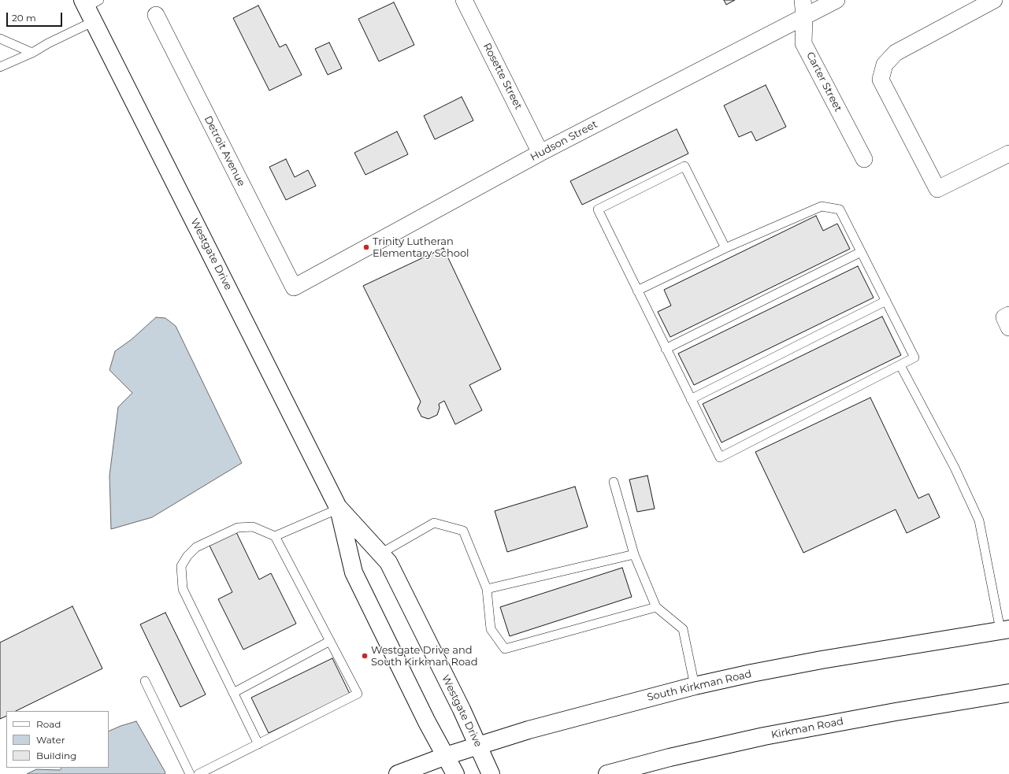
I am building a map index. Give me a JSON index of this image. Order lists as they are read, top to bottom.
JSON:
{
  "streets": {
    "street": [
      "Rosette Street",
      "Carter Street",
      "Hudson Street",
      "Detroit Avenue",
      "Westgate Drive",
      "South Kirkman Road",
      "Kirkman Road"
    ]
  },
  "crossings": [
    ["Rosette Street", "Hudson Street"],
    ["Carter Street", "Hudson Street"],
    ["Hudson Street", "Detroit Avenue"],
    ["Westgate Drive", "South Kirkman Road"]
  ],
  "places": ["Trinity Lutheran Elementary School", "Westgate Drive and South Kirkman Road"],
  "legend": ["Road", "Water", "Building"],
  "scale_bar": "20 m"
}
